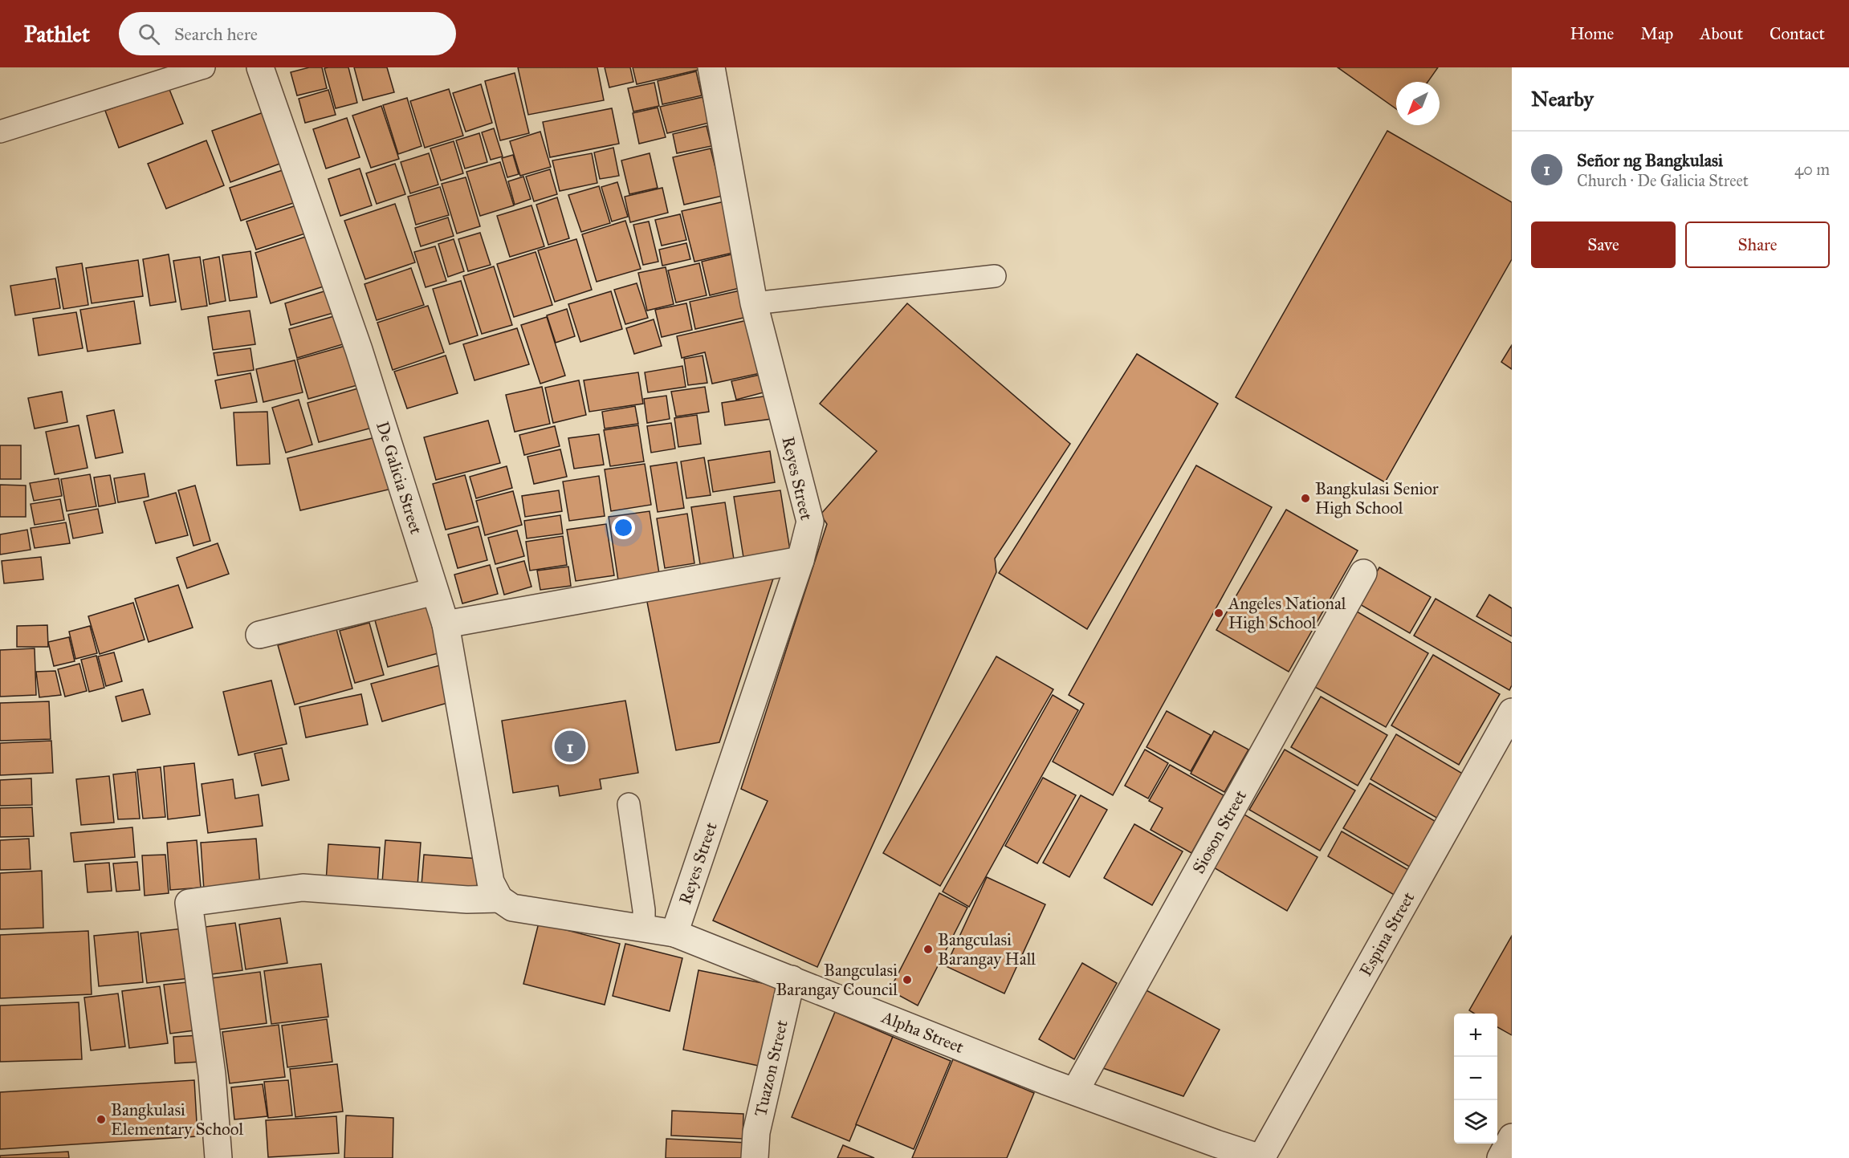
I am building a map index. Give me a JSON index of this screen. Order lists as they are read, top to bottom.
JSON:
{
  "streets": {
    "street": [
      "De Galicia Street",
      "Reyes Street",
      "Sioson Street",
      "Espina Street",
      "Alpha Street",
      "Tuazon Street"
    ]
  },
  "crossings": [
    ["De Galicia Street", "Alpha Street"],
    ["Reyes Street", "Alpha Street"],
    ["Sioson Street", "Alpha Street"],
    ["Espina Street", "Alpha Street"],
    ["Alpha Street", "Tuazon Street"]
  ],
  "places": [
    "Bangkulasi Senior High School",
    "Angeles National High School",
    "Bangculasi Barangay Hall",
    "Bangculasi Barangay Council",
    "Bangkulasi Elementary School"
  ],
  "north": "bottom left",
  "page": {
    "header": "Pathlet",
    "search": "Search here",
    "nav": [
      "Home",
      "Map",
      "About",
      "Contact"
    ],
    "heading": "Nearby",
    "list": [
      {
        "mark": "1",
        "name": "Señor ng Bangkulasi",
        "note": "Church · De Galicia Street",
        "value": "40 m"
      }
    ],
    "buttons": ["Save", "Share"],
    "pins": "1",
    "map_buttons": ["+", "−"]
  }
}
